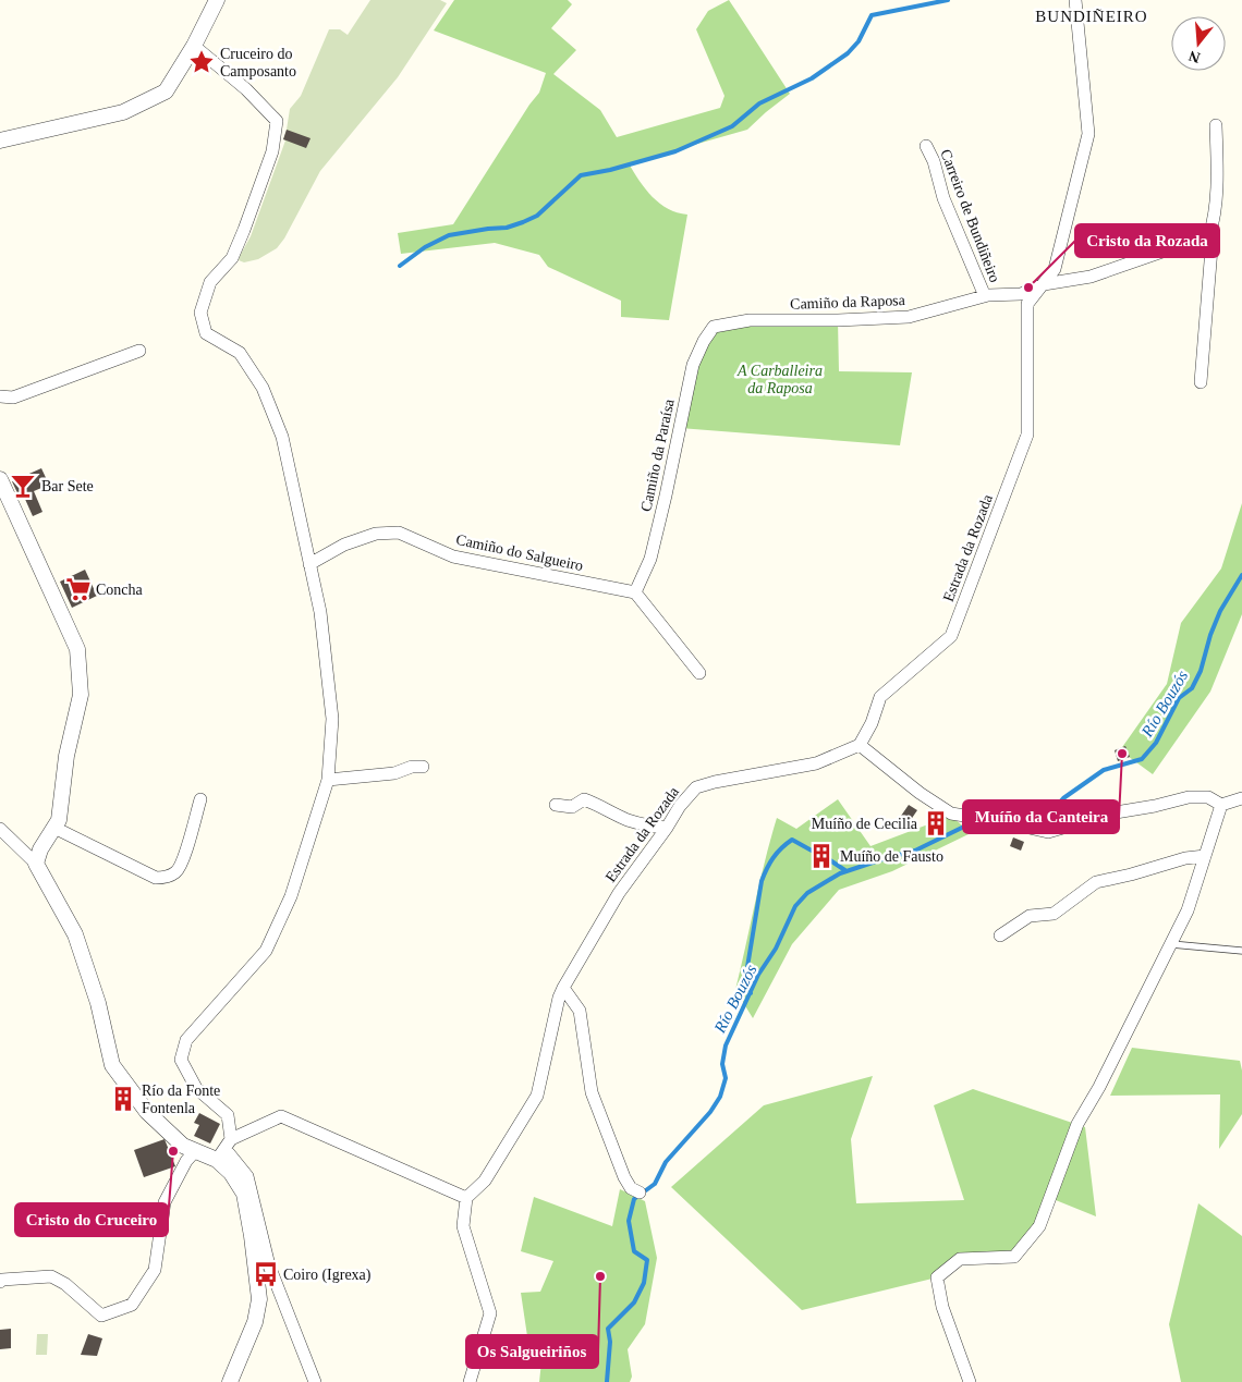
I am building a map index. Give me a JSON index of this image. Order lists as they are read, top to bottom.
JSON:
{
  "streets": {
    "street": [
      "Carreiro de Bundiñeiro",
      "Camiño da Raposa",
      "Camiño da Paraísa",
      "Estrada da Rozada",
      "Camiño do Salgueiro"
    ]
  },
  "crossings": [
    ["Carreiro de Bundiñeiro", "Camiño da Raposa"],
    ["Camiño da Raposa", "Camiño da Paraísa"],
    ["Camiño da Raposa", "Estrada da Rozada"],
    ["Camiño da Paraísa", "Camiño do Salgueiro"]
  ],
  "districts": ["BUNDIÑEIRO"],
  "water": ["Río Bouzós"],
  "parks": ["A Carballeira da Raposa"],
  "places": {
    "place": ["Cruceiro do Camposanto"],
    "other": [
      "Cristo da Rozada",
      "Muíño da Canteira",
      "Cristo do Cruceiro",
      "Os Salgueiriños"
    ],
    "bar": ["Bar Sete"],
    "supermarket": ["Concha"],
    "building": ["Muíño de Cecilia", "Muíño de Fausto", "Río da Fonte Fontenla"],
    "bus stop": ["Coiro (Igrexa)"]
  },
  "north": "bottom"
}
